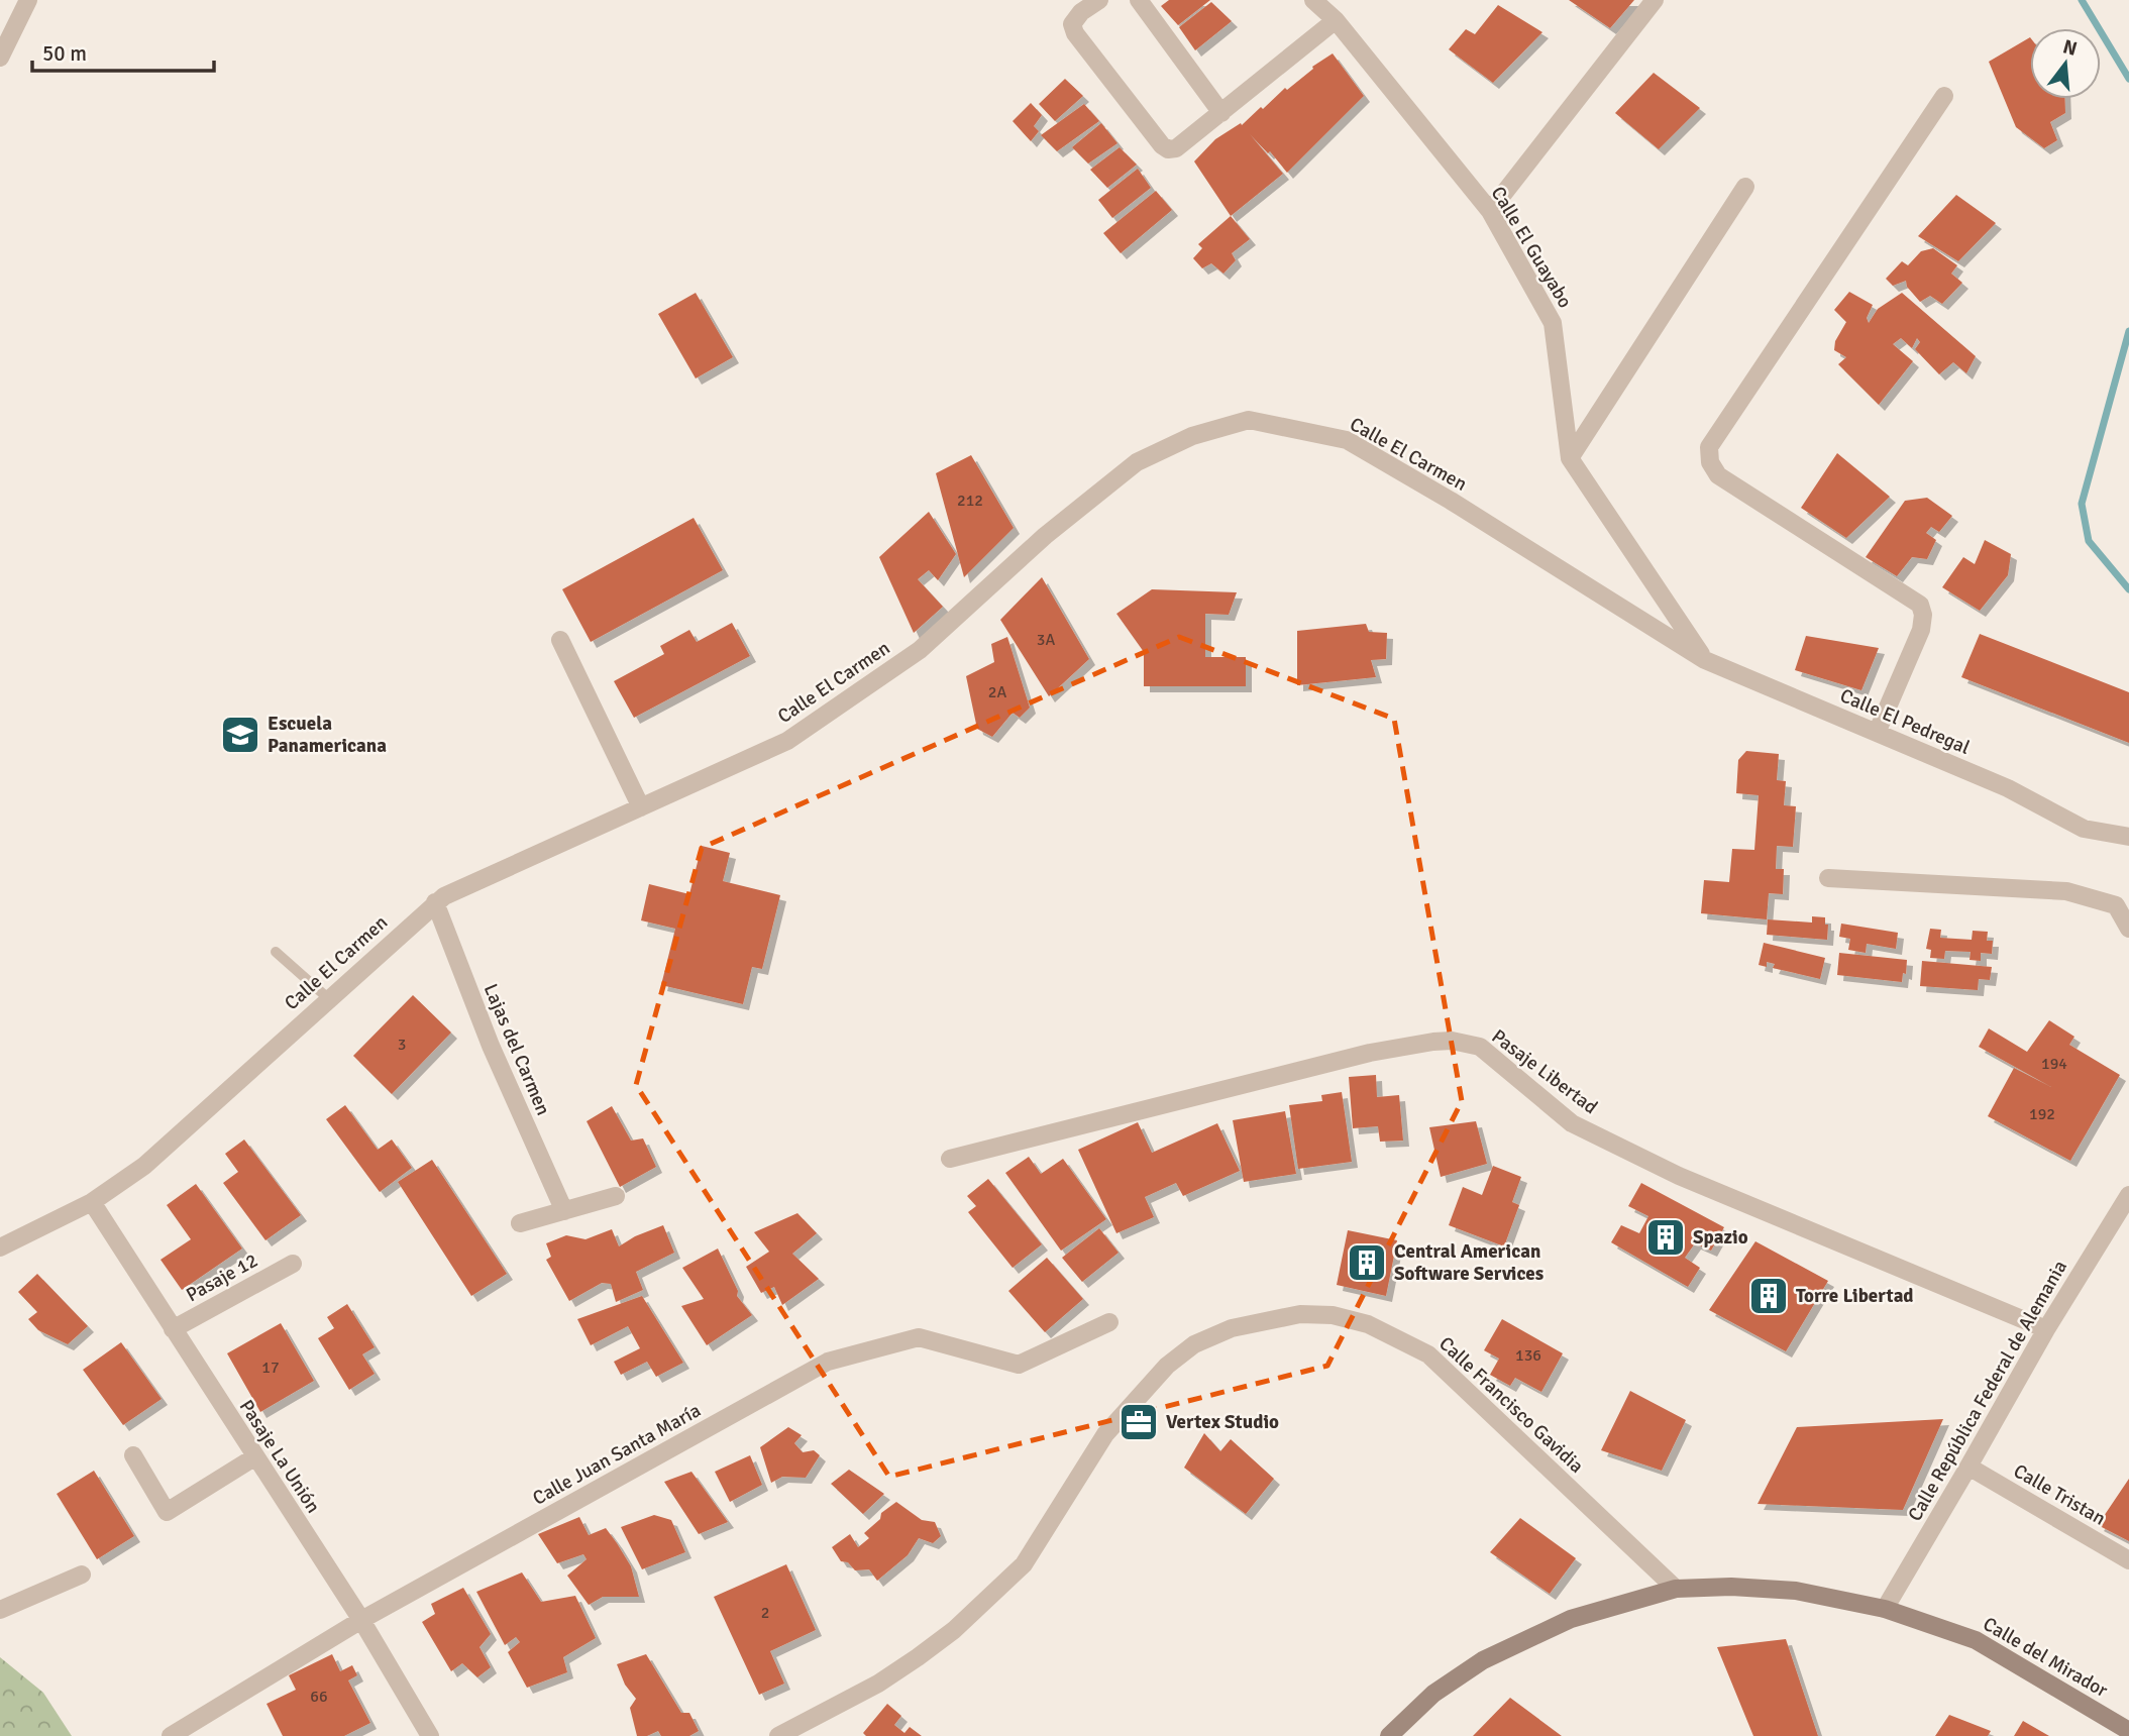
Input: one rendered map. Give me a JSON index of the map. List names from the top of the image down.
{
  "streets": {
    "street": [
      "Calle El Guayabo",
      "Calle El Carmen",
      "Calle El Pedregal",
      "Lajas del Carmen",
      "Pasaje Libertad",
      "Pasaje 12",
      "Calle República Federal de Alemania",
      "Calle Francisco Gavidia",
      "Calle Juan Santa María",
      "Pasaje La Unión",
      "Calle Tristan",
      "Calle del Mirador"
    ]
  },
  "crossings": [
    ["Calle El Guayabo", "Calle El Carmen"],
    ["Calle El Guayabo", "Calle El Pedregal"],
    ["Calle El Carmen", "Calle El Pedregal"],
    ["Calle El Carmen", "Lajas del Carmen"],
    ["Calle El Carmen", "Pasaje La Unión"],
    ["Pasaje Libertad", "Calle República Federal de Alemania"],
    ["Pasaje 12", "Pasaje La Unión"],
    ["Calle República Federal de Alemania", "Calle Tristan"],
    ["Calle República Federal de Alemania", "Calle del Mirador"],
    ["Calle Francisco Gavidia", "Calle del Mirador"],
    ["Calle Juan Santa María", "Pasaje La Unión"]
  ],
  "places": {
    "school or university": ["Escuela Panamericana"],
    "building": ["Spazio", "Central American Software Services", "Torre Libertad"],
    "office": ["Vertex Studio"]
  },
  "house_numbers": [
    "212",
    "3A",
    "2A",
    "3",
    "194",
    "192",
    "136",
    "17",
    "2",
    "66"
  ],
  "scale_bar": "50 m",
  "north": "top"
}
